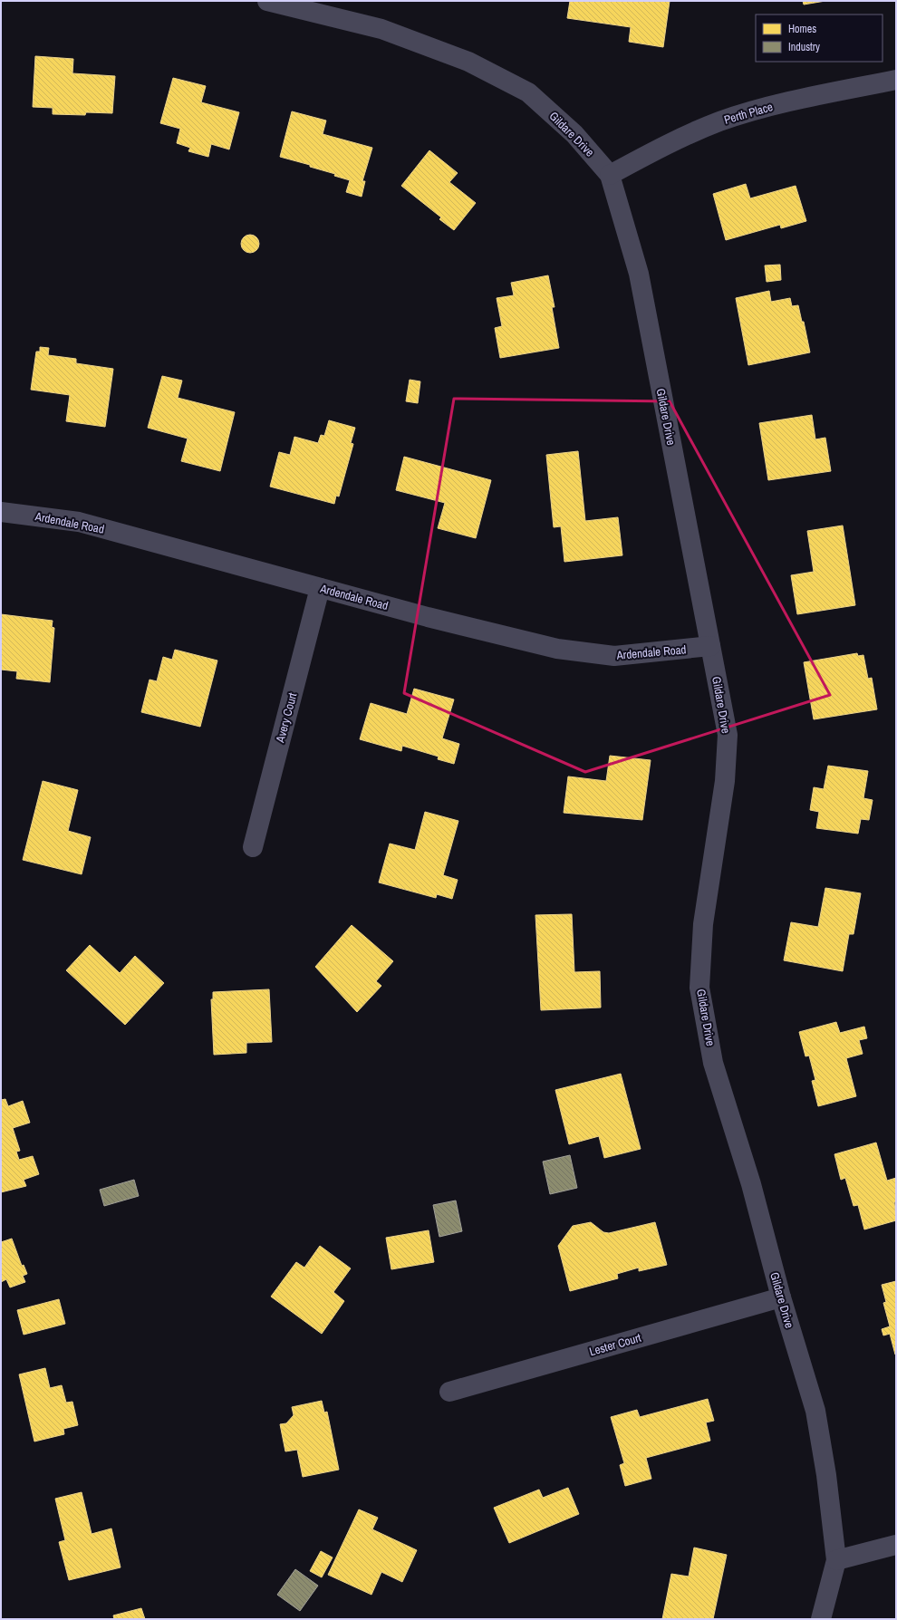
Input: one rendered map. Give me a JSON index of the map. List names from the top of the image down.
{
  "streets": {
    "street": [
      "Perth Place",
      "Gildare Drive",
      "Ardendale Road",
      "Avery Court",
      "Lester Court"
    ]
  },
  "crossings": [
    ["Perth Place", "Gildare Drive"],
    ["Gildare Drive", "Ardendale Road"],
    ["Gildare Drive", "Lester Court"],
    ["Ardendale Road", "Avery Court"]
  ],
  "legend": ["Homes", "Industry"]
}
